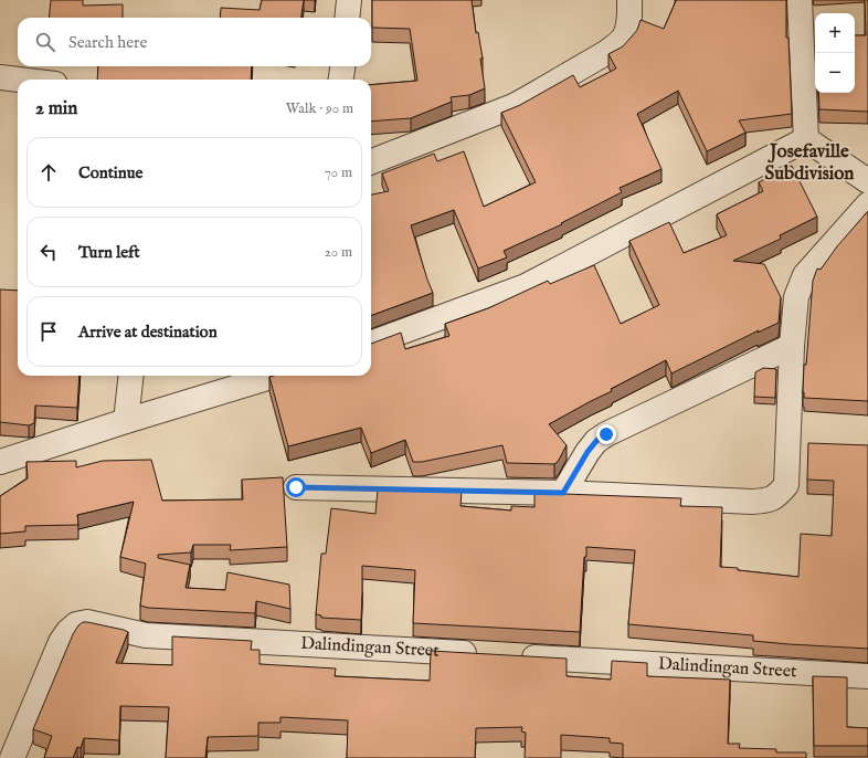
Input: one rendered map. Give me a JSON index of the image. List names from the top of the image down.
{
  "streets": {
    "street": ["Dalindingan Street"]
  },
  "districts": ["Josefaville Subdivision"],
  "page": {
    "map_buttons": ["+", "−"],
    "search": "Search here",
    "heading": ["2 min", "Walk · 90 m"],
    "list": [
      ["Continue", "70 m"],
      ["Turn left", "20 m"],
      "Arrive at destination"
    ]
  }
}
